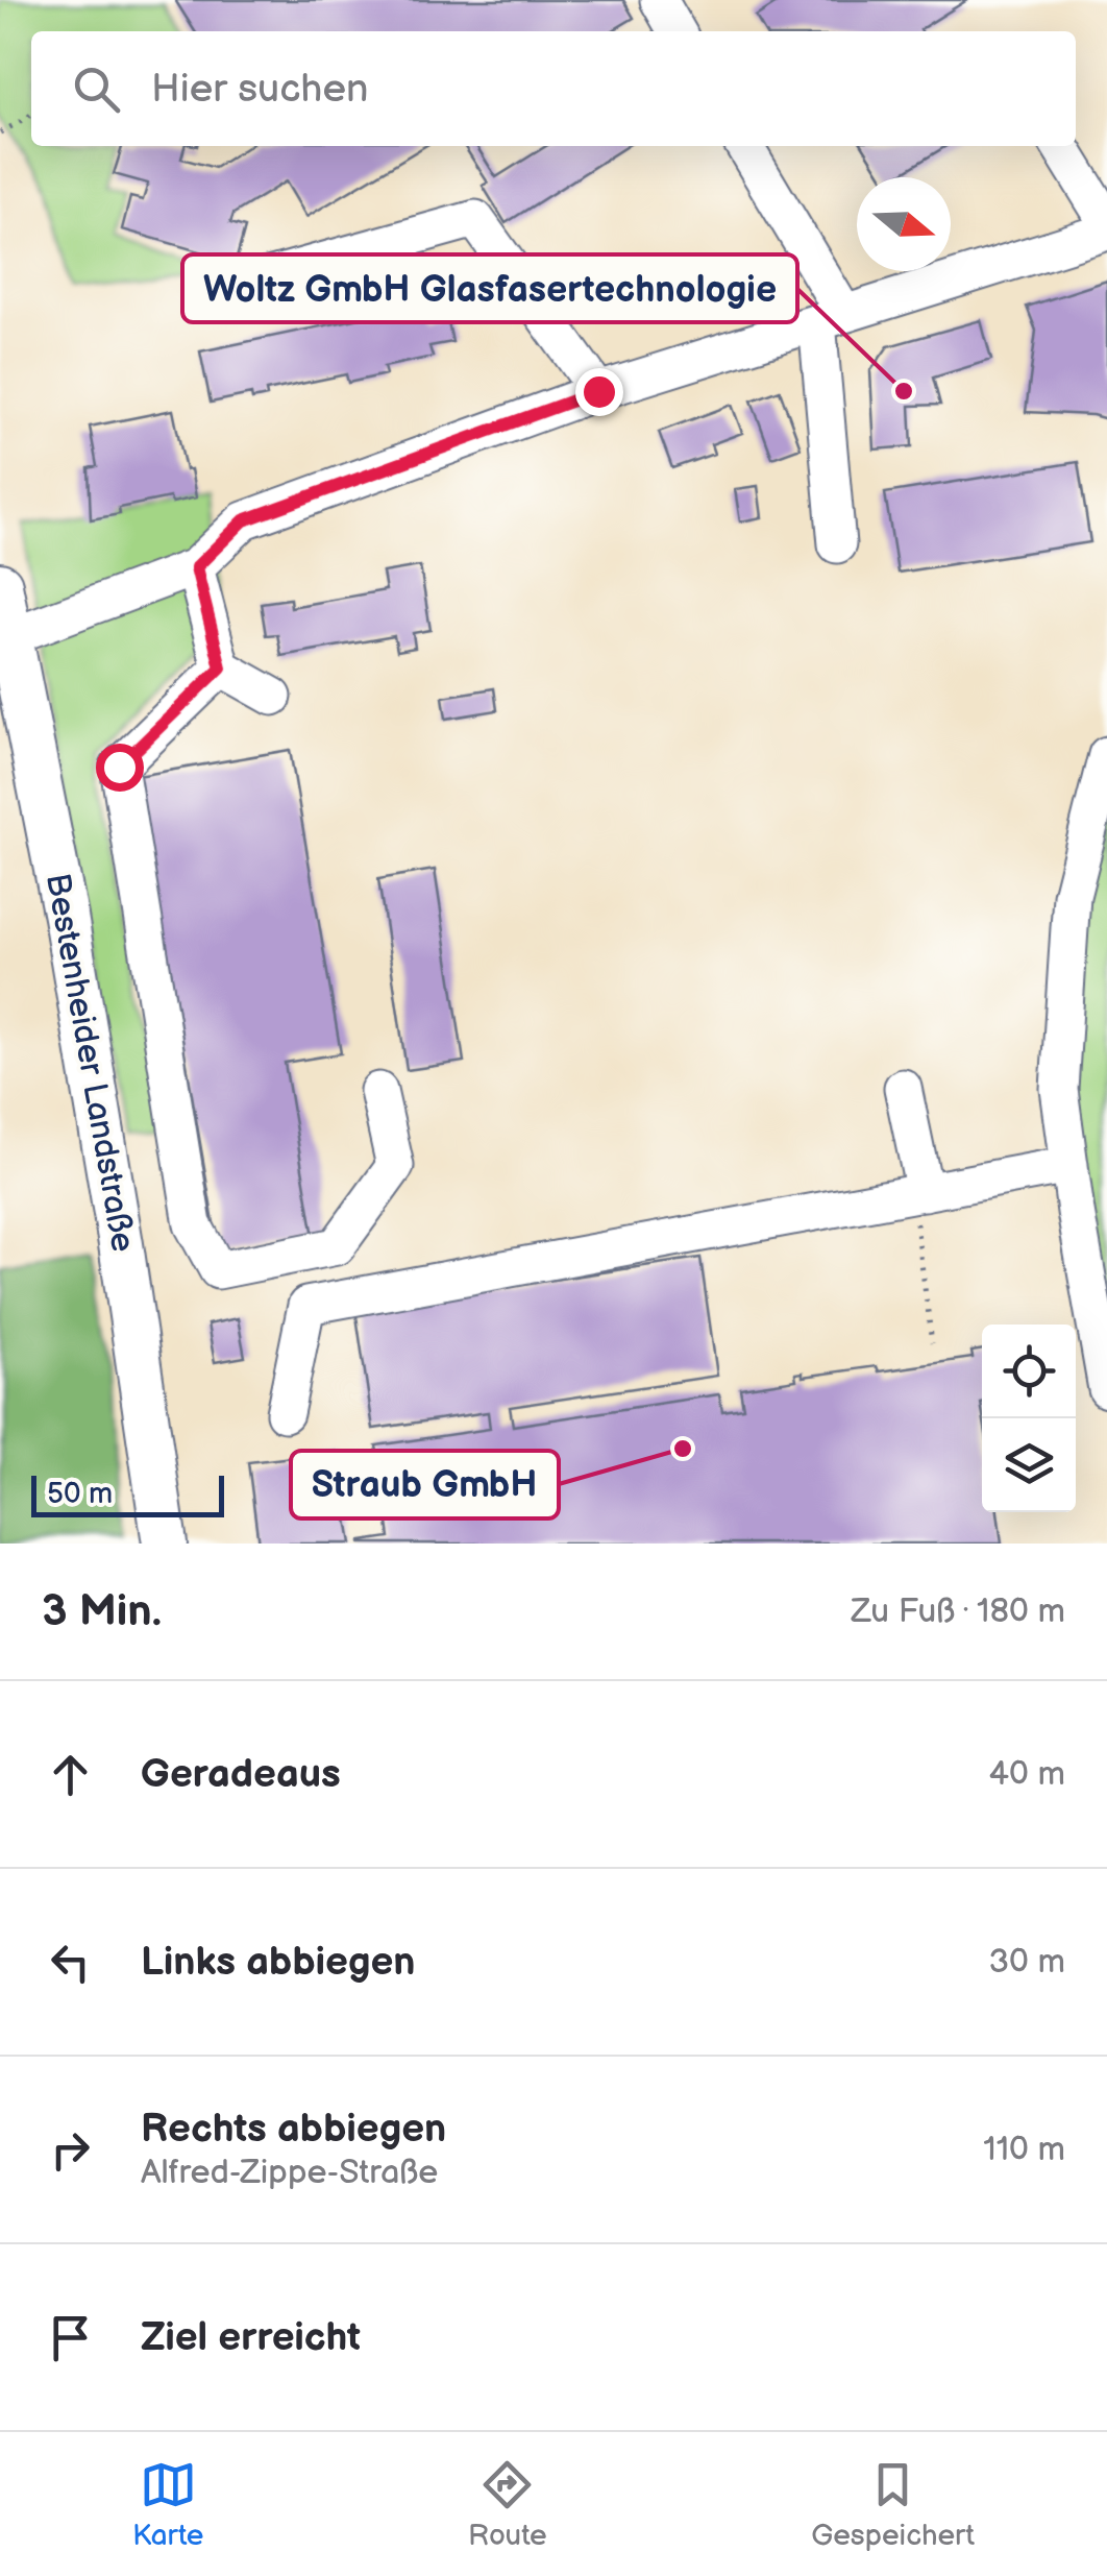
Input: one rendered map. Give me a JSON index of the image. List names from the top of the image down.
{
  "streets": {
    "main road": ["Bestenheider Landstraße"]
  },
  "places": ["Woltz GmbH Glasfasertechnologie", "Straub GmbH"],
  "scale_bar": "50 m",
  "north": "right",
  "page": {
    "search": "Hier suchen",
    "scale": "50 m",
    "heading": ["3 Min.", "Zu Fuß · 180 m"],
    "list": [
      ["Geradeaus", "40 m"],
      ["Links abbiegen", "30 m"],
      ["Rechts abbiegen", "Alfred-Zippe-Straße", "110 m"],
      "Ziel erreicht"
    ],
    "nav": ["Karte", "Route", "Gespeichert"]
  }
}
